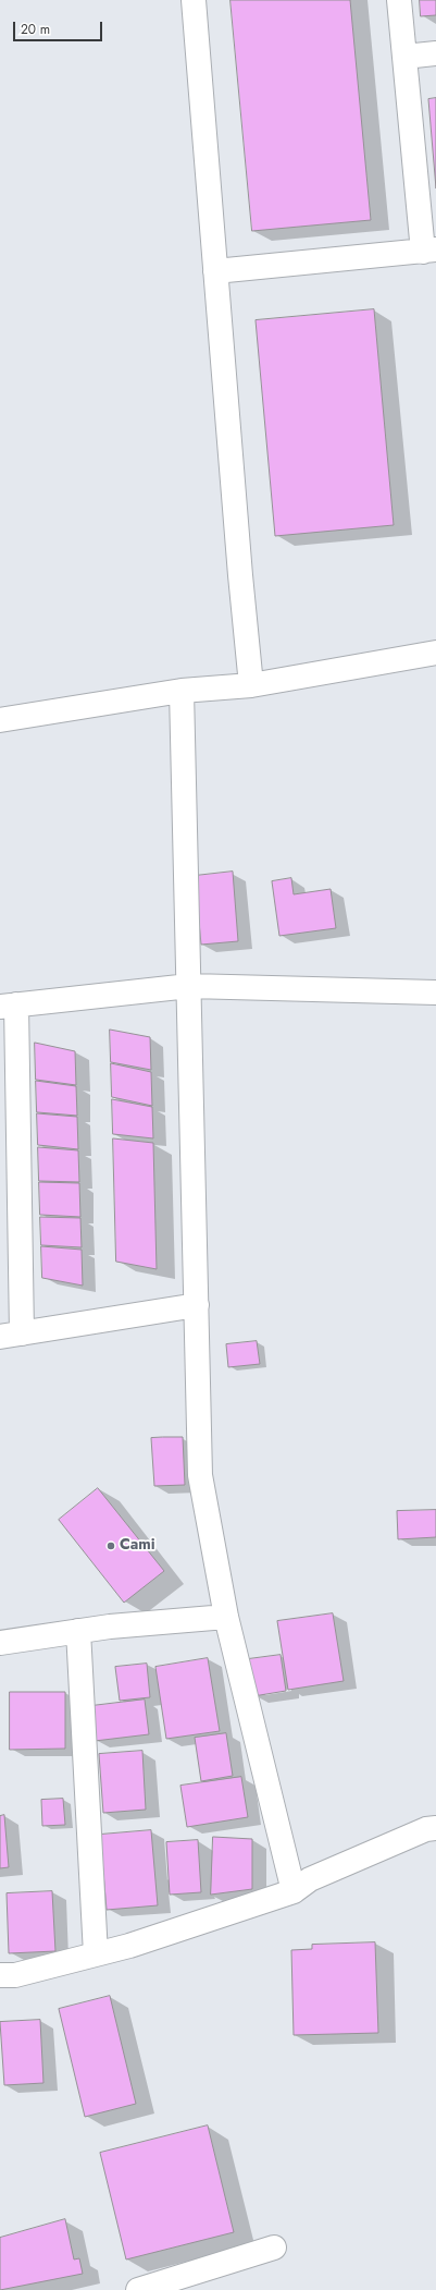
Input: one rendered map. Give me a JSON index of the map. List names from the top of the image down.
{
  "places": ["Cami"],
  "scale_bar": "20 m"
}
